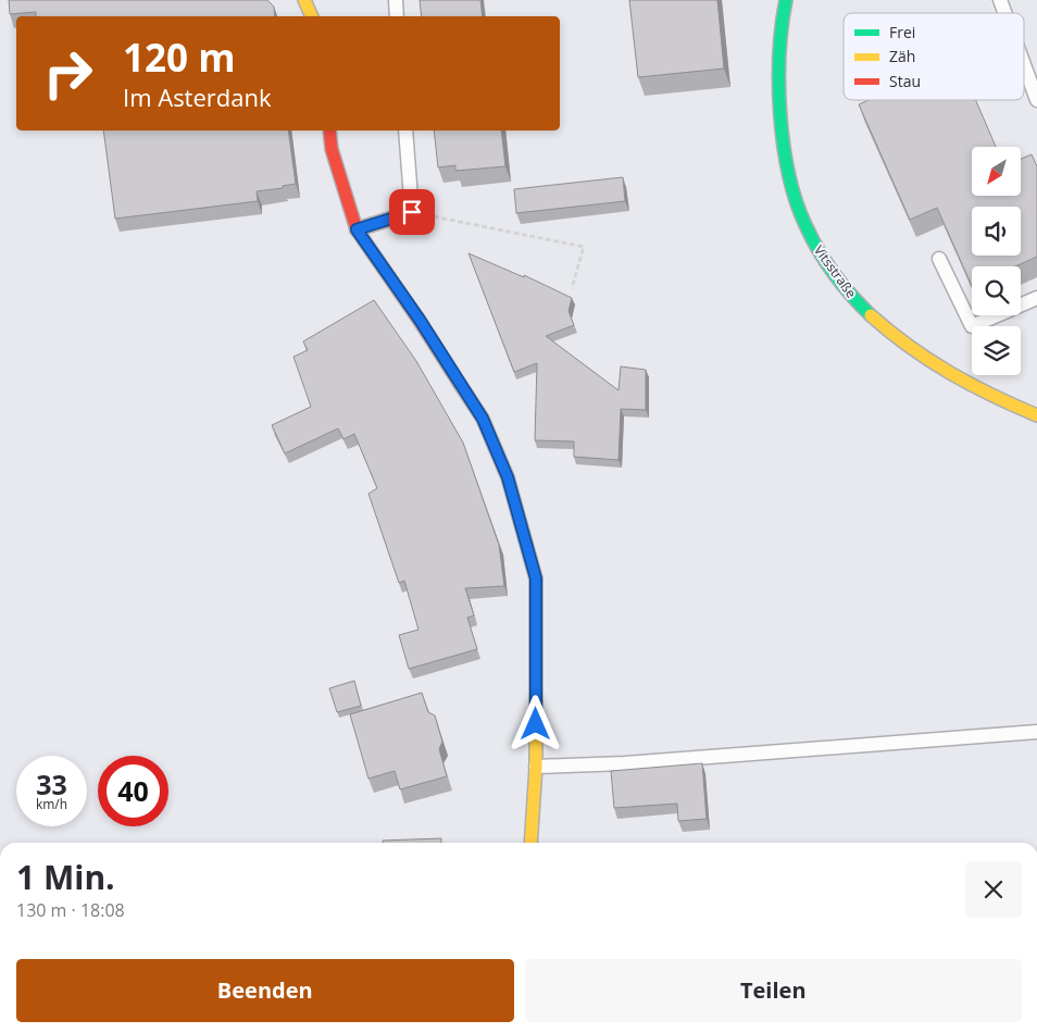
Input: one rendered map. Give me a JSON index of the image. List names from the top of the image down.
{
  "streets": {
    "street": ["Vitsstraße"]
  },
  "legend": ["Frei", "Zäh", "Stau"],
  "north": "bottom left",
  "page": {
    "turn": ["120 m", "Im Asterdank"],
    "speed": "33 km/h",
    "limit": "40",
    "heading": ["1 Min.", "130 m · 18:08"],
    "buttons": ["Beenden", "Teilen"]
  }
}
